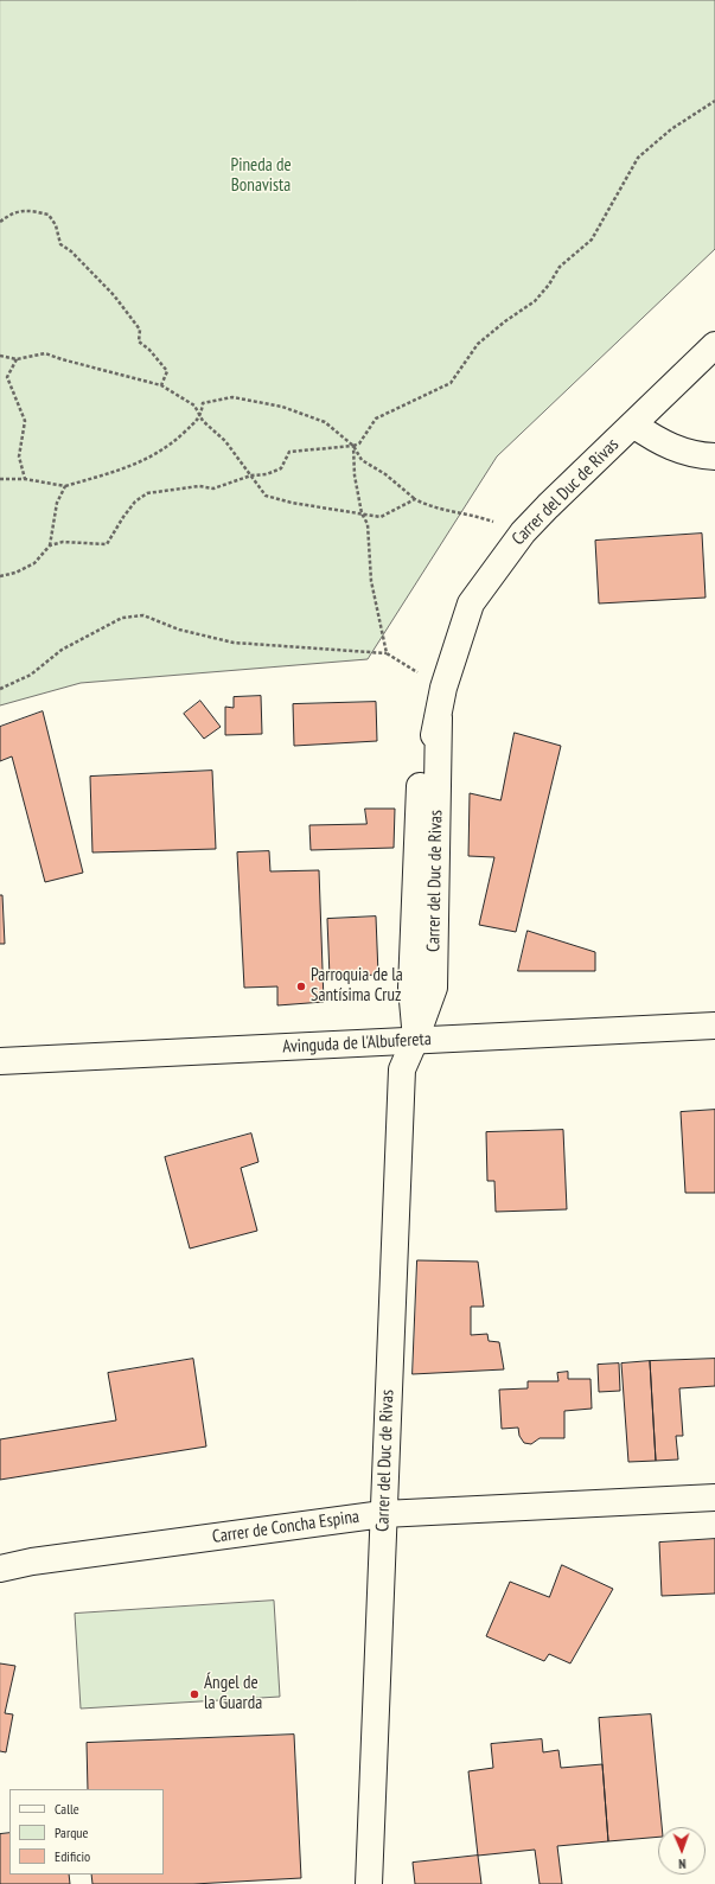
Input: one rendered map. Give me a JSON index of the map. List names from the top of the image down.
{
  "streets": {
    "street": ["Carrer del Duc de Rivas", "Avinguda de l'Albufereta", "Carrer de Concha Espina"]
  },
  "crossings": [
    ["Carrer del Duc de Rivas", "Avinguda de l'Albufereta"],
    ["Carrer del Duc de Rivas", "Carrer de Concha Espina"]
  ],
  "parks": ["Pineda de Bonavista"],
  "places": ["Parroquia de la Santísima Cruz", "Ángel de la Guarda"],
  "legend": ["Calle", "Parque", "Edificio"],
  "north": "bottom"
}
